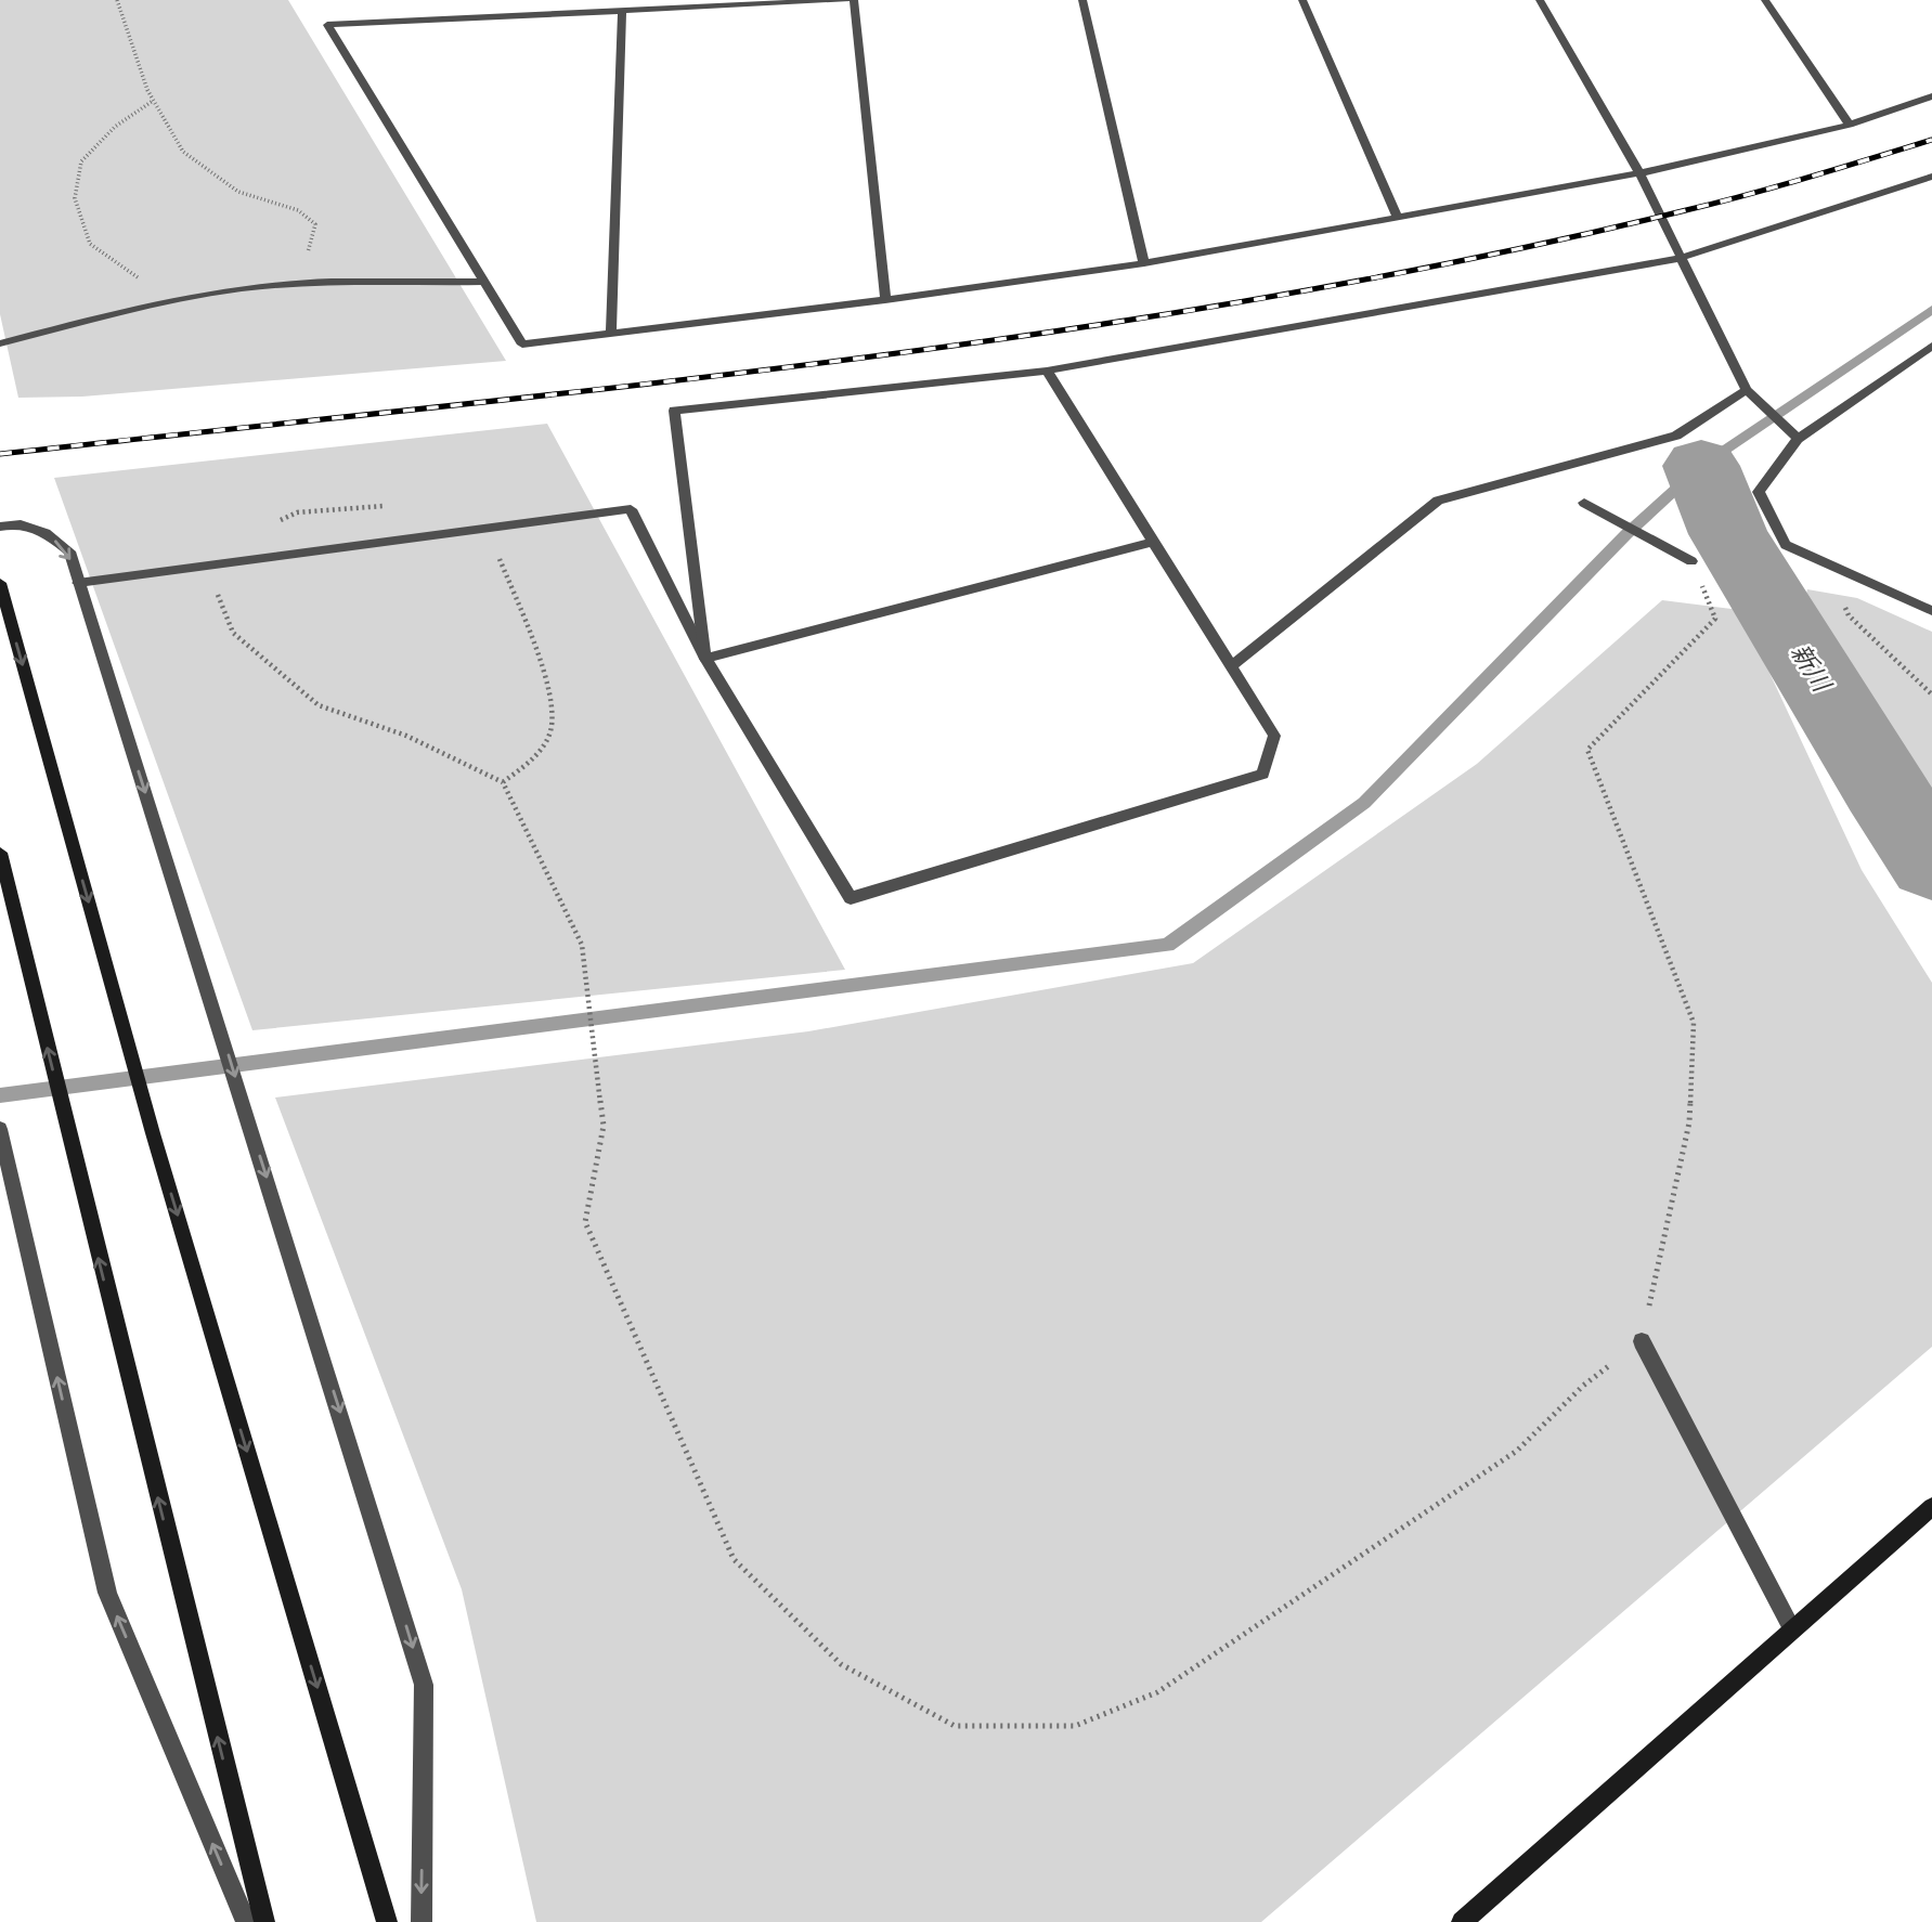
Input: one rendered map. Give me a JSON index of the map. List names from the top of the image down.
{
  "water": ["新川"]
}
